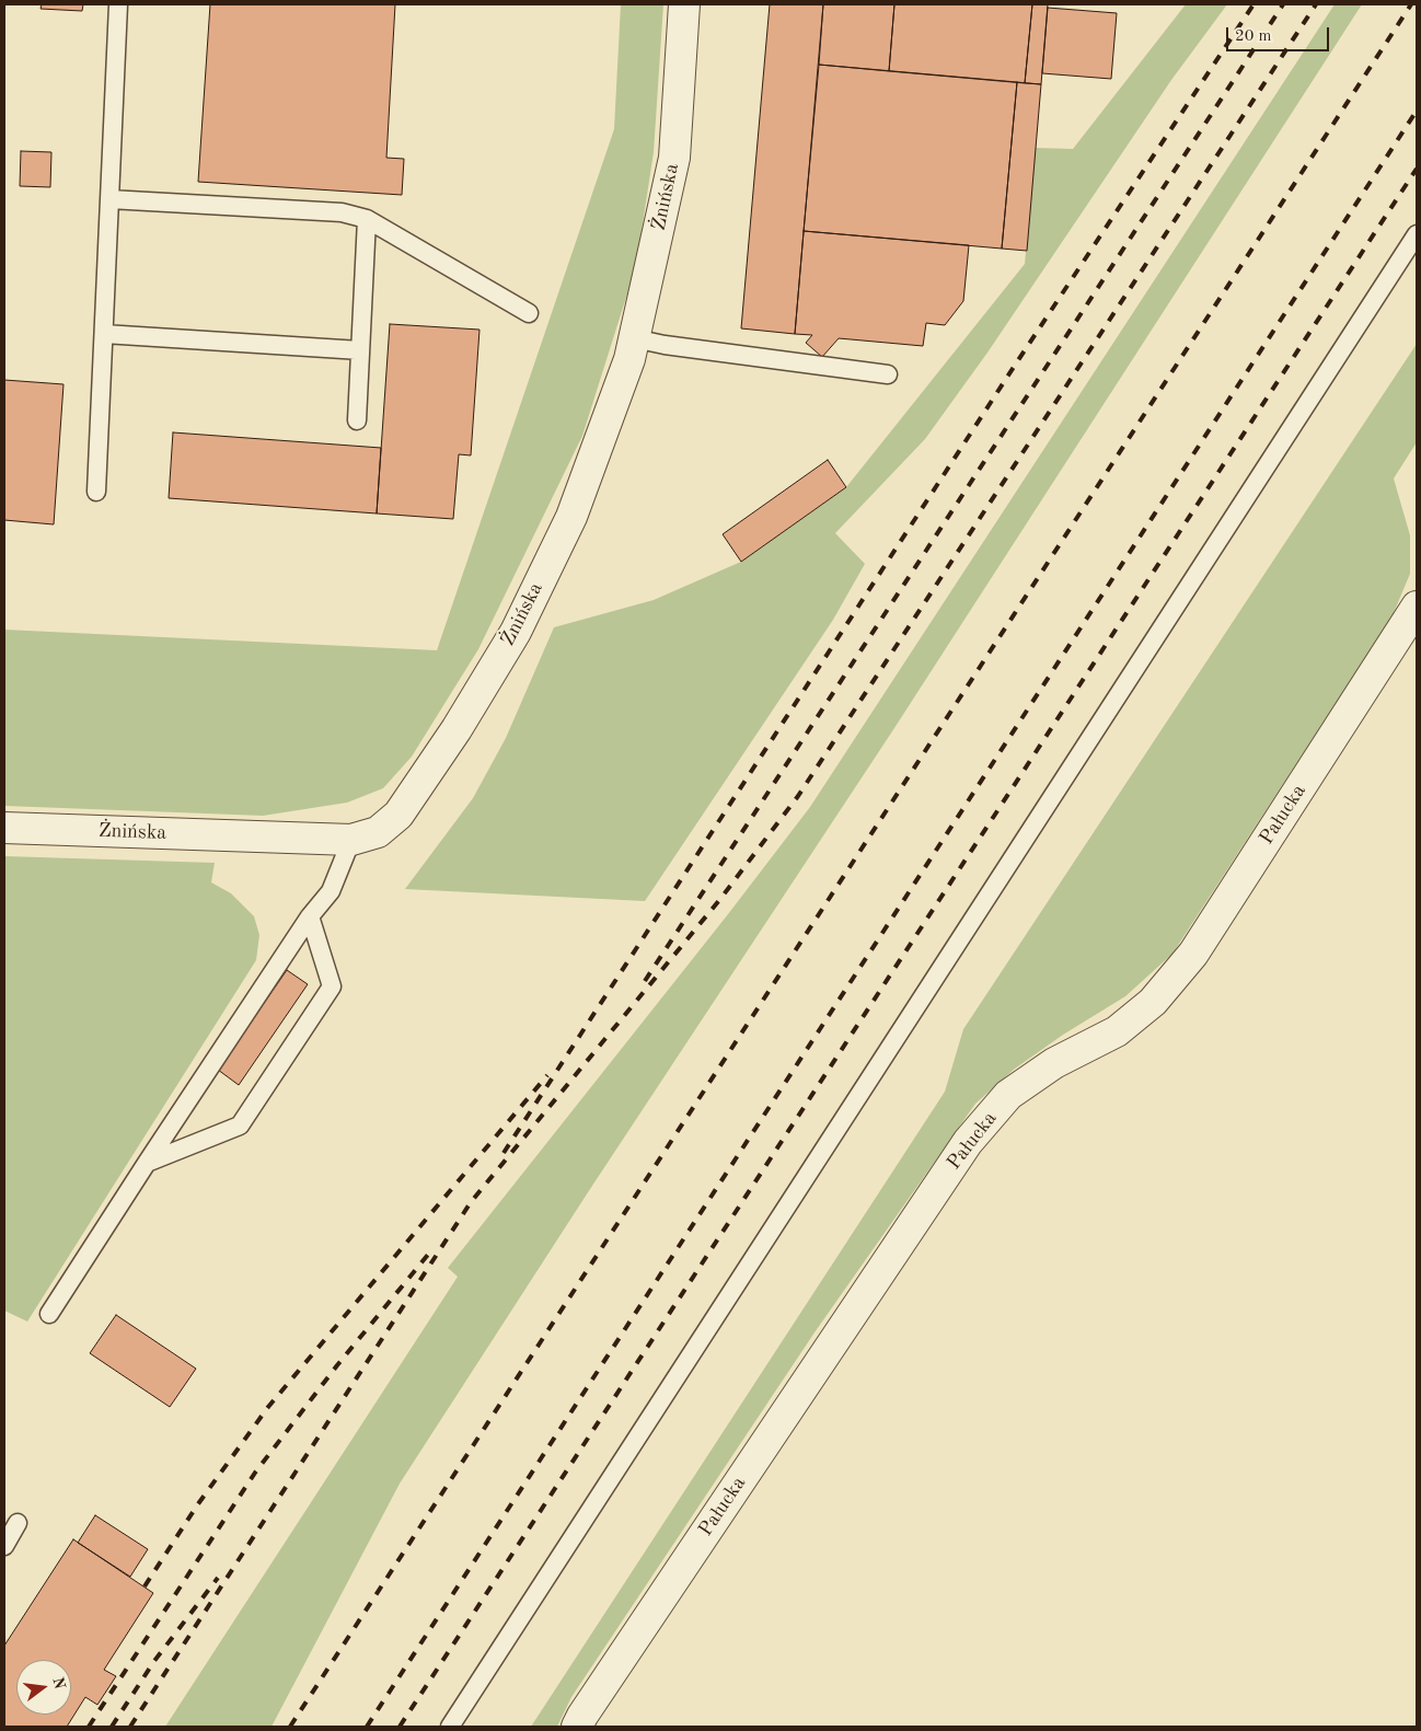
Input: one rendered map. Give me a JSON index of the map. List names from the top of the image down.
{
  "streets": {
    "street": ["Żnińska", "Pałucka"]
  },
  "scale_bar": "20 m",
  "north": "right"
}
